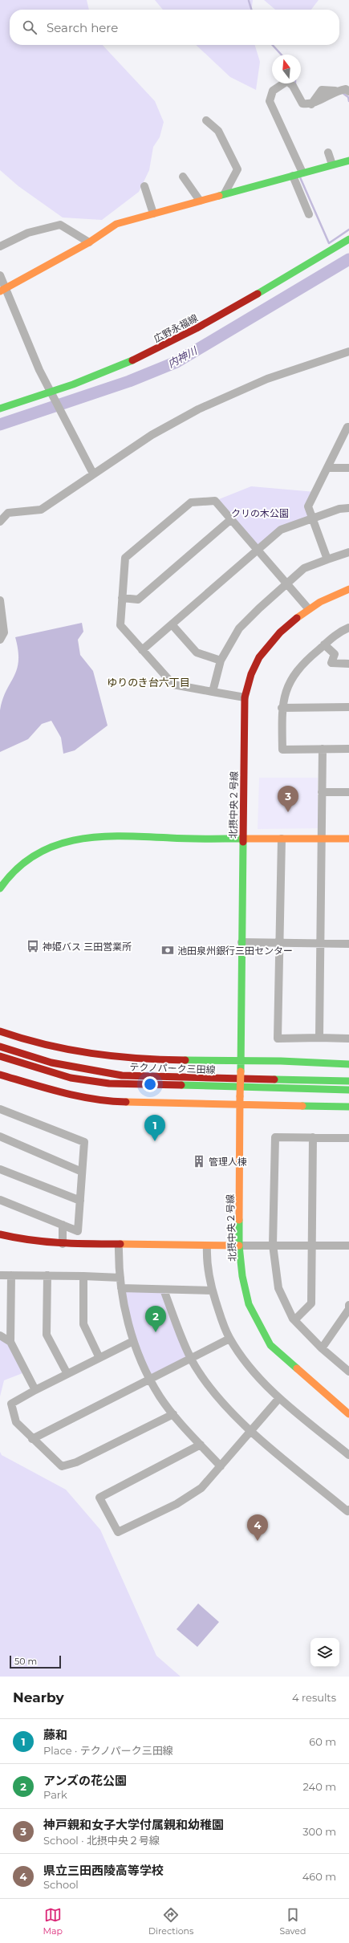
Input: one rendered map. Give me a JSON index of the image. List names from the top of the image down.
{
  "streets": {
    "street": ["広野永福線", "北摂中央２号線", "テクノパーク三田線"]
  },
  "districts": ["ゆりのき台六丁目"],
  "water": ["内神川"],
  "parks": ["クリの木公園"],
  "places": {
    "bus stop": ["神姫バス 三田営業所"],
    "bank": ["池田泉州銀行三田センター"],
    "building": ["管理人棟"]
  },
  "scale_bar": "50 m",
  "north": "top",
  "page": {
    "search": "Search here",
    "pins": [
      "3",
      "1",
      "2",
      "4"
    ],
    "scale": "50 m",
    "heading": ["Nearby", "4 results"],
    "list": [
      {
        "mark": "1",
        "name": "藤和",
        "note": "Place · テクノパーク三田線",
        "value": "60 m"
      },
      {
        "mark": "2",
        "name": "アンズの花公園",
        "note": "Park",
        "value": "240 m"
      },
      {
        "mark": "3",
        "name": "神戸親和女子大学付属親和幼稚園",
        "note": "School · 北摂中央２号線",
        "value": "300 m"
      },
      {
        "mark": "4",
        "name": "県立三田西陵高等学校",
        "note": "School",
        "value": "460 m"
      }
    ],
    "nav": ["Map", "Directions", "Saved"]
  }
}
